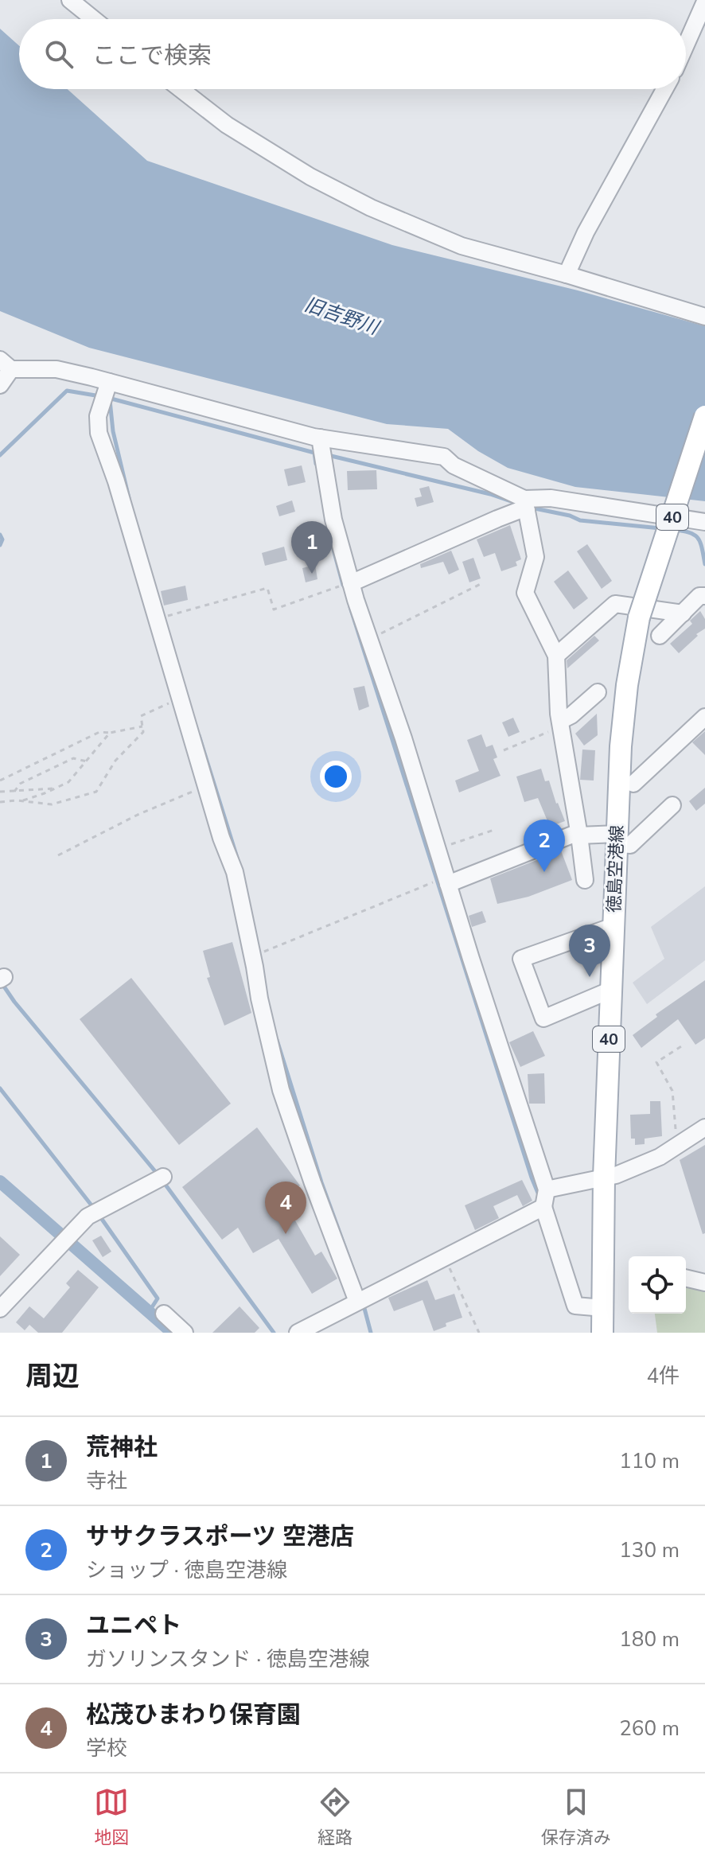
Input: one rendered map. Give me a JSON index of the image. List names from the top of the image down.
{
  "streets": {
    "main road": ["40", "徳島空港線"]
  },
  "water": ["旧吉野川"],
  "page": {
    "search": "ここで検索",
    "pins": [
      "1",
      "2",
      "3",
      "4"
    ],
    "heading": ["周辺", "4件"],
    "list": [
      {
        "mark": "1",
        "name": "荒神社",
        "note": "寺社",
        "value": "110 m"
      },
      {
        "mark": "2",
        "name": "ササクラスポーツ 空港店",
        "note": "ショップ · 徳島空港線",
        "value": "130 m"
      },
      {
        "mark": "3",
        "name": "ユニペト",
        "note": "ガソリンスタンド · 徳島空港線",
        "value": "180 m"
      },
      {
        "mark": "4",
        "name": "松茂ひまわり保育園",
        "note": "学校",
        "value": "260 m"
      }
    ],
    "nav": ["地図", "経路", "保存済み"]
  }
}
